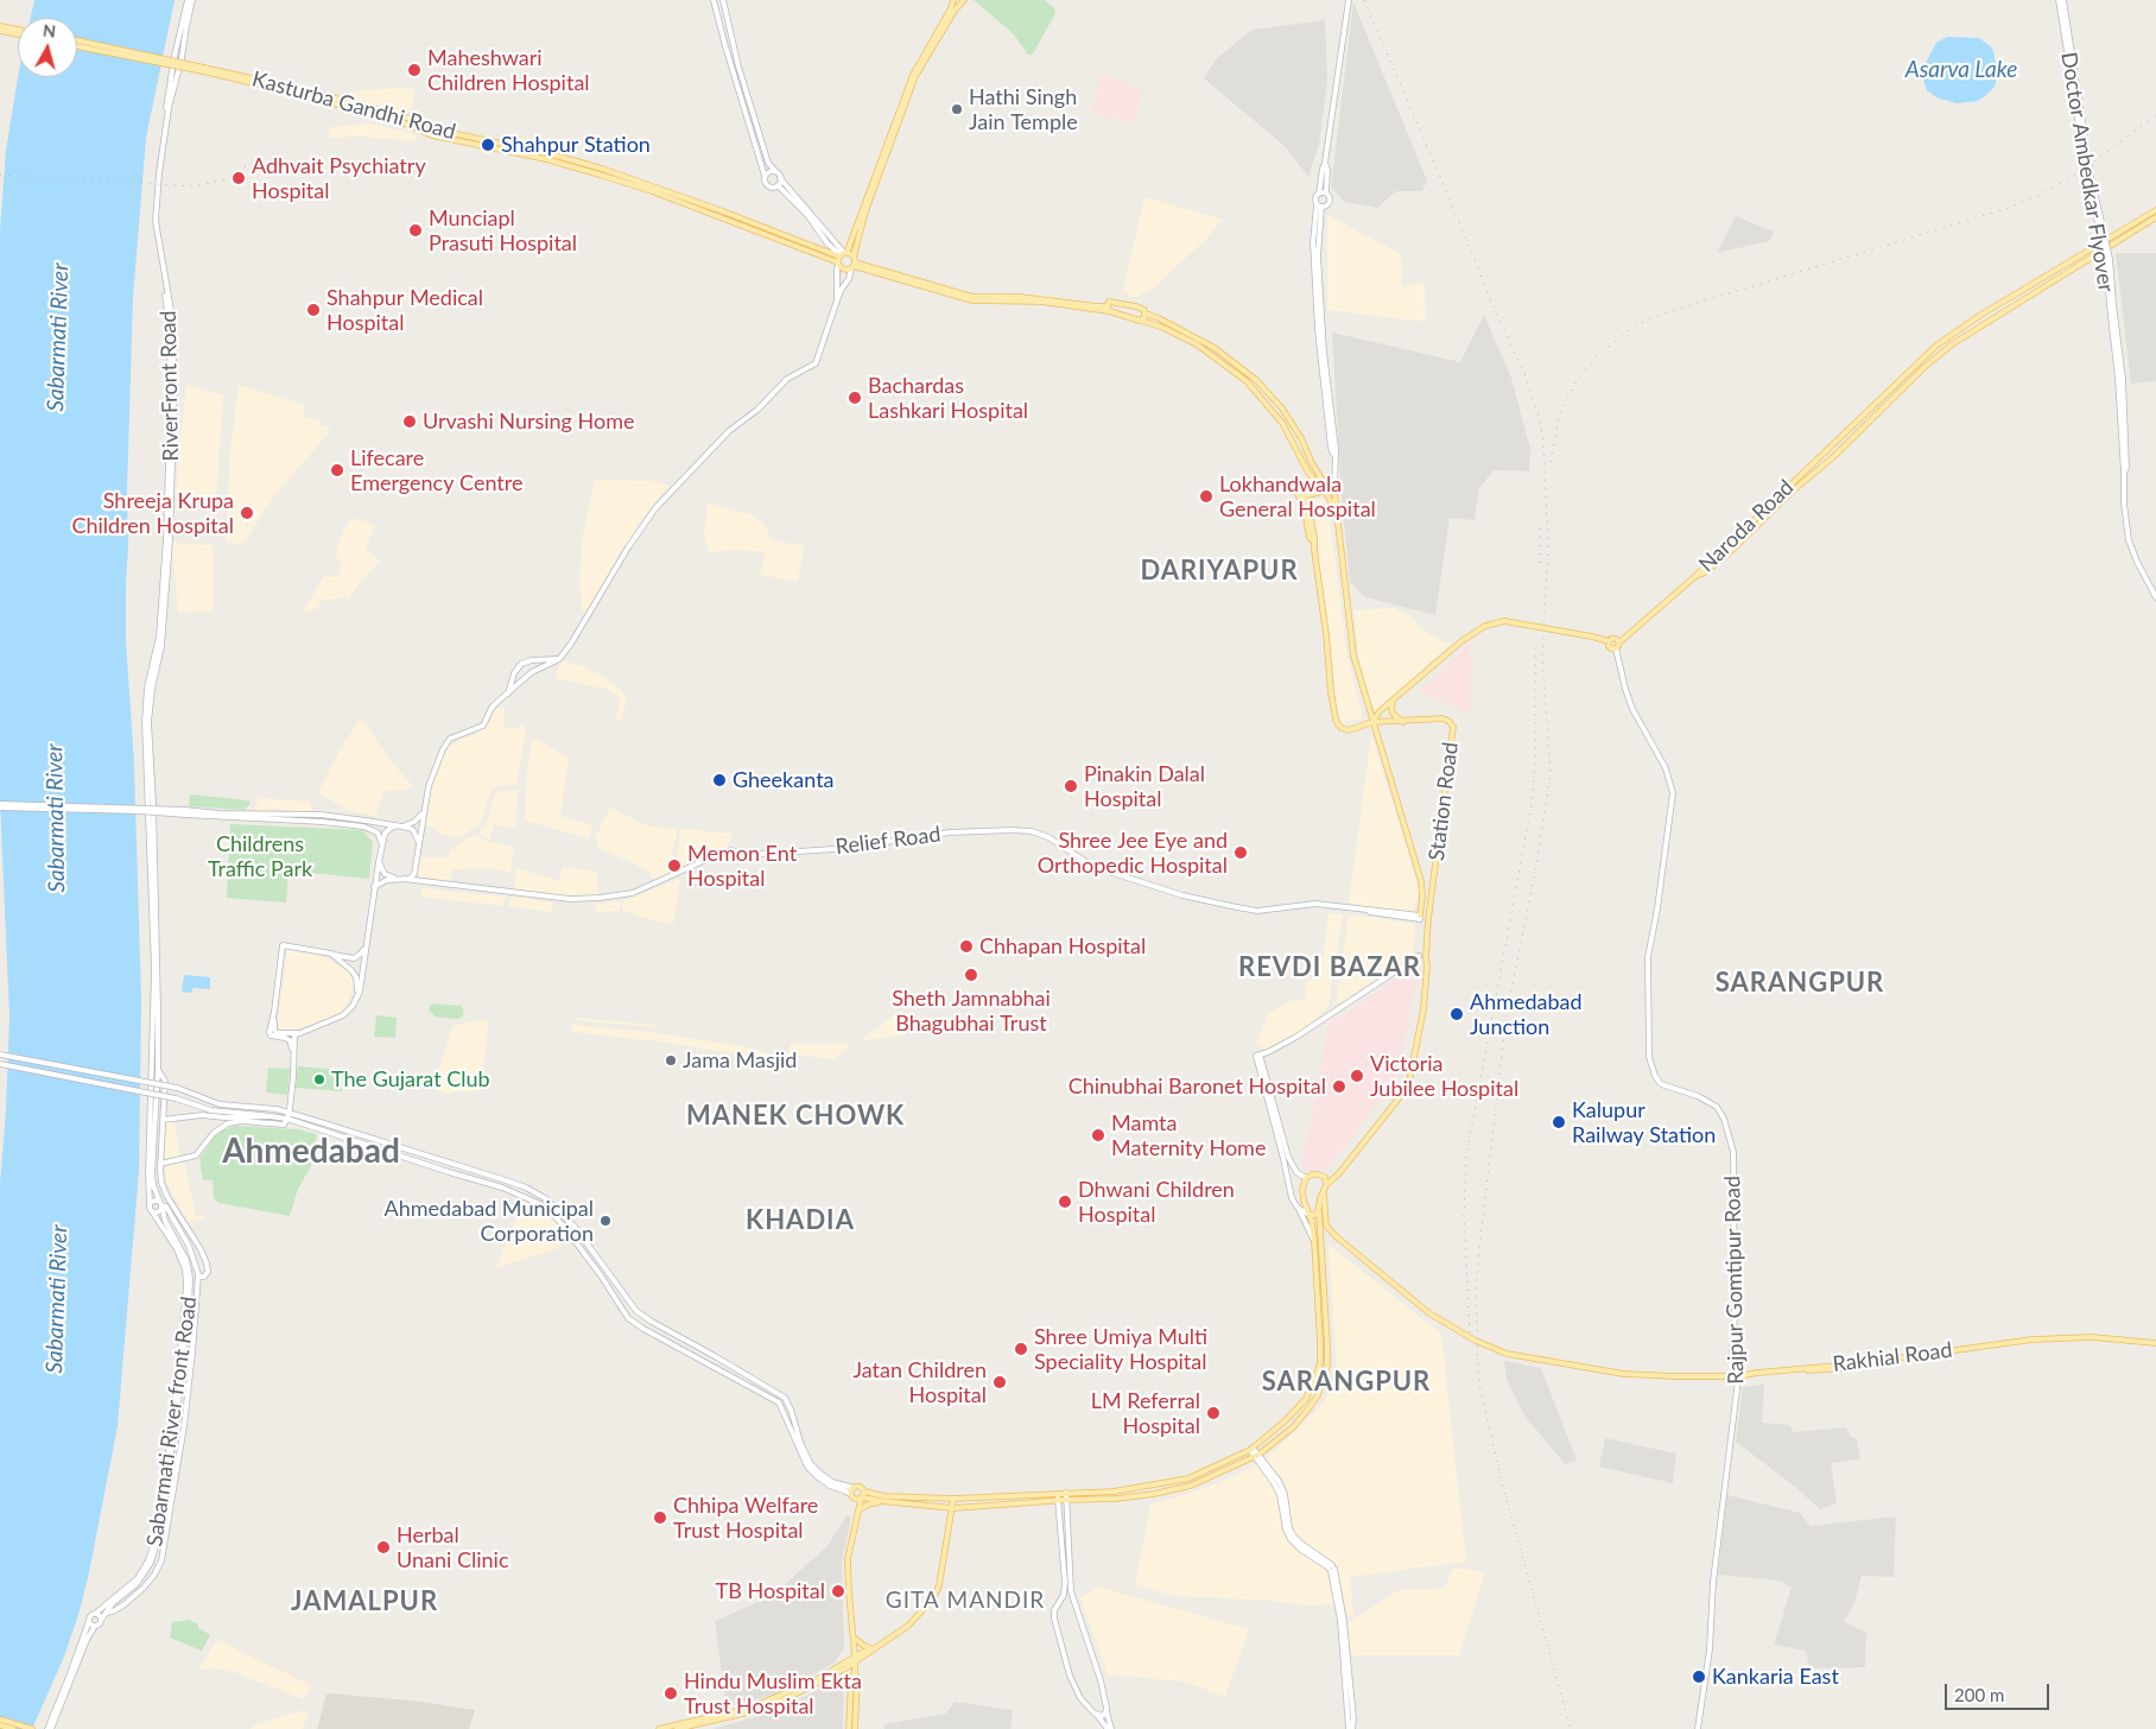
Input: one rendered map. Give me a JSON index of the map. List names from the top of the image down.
{
  "streets": {
    "main road": [
      "Kasturba Gandhi Road",
      "Doctor Ambedkar Flyover",
      "RiverFront Road",
      "Naroda Road",
      "Station Road",
      "Relief Road",
      "Rajpur Gomtipur Road",
      "Rakhial Road",
      "Sabarmati River front Road"
    ]
  },
  "crossings": [
    ["RiverFront Road", "Sabarmati River front Road"],
    ["Station Road", "Relief Road"],
    ["Rajpur Gomtipur Road", "Rakhial Road"]
  ],
  "districts": [
    "DARIYAPUR",
    "REVDI BAZAR",
    "SARANGPUR",
    "MANEK CHOWK",
    "Ahmedabad",
    "KHADIA",
    "SARANGPUR",
    "GITA MANDIR",
    "JAMALPUR"
  ],
  "water": ["Asarva Lake", "Sabarmati River"],
  "parks": ["Childrens Traffic Park"],
  "places": [
    "Maheshwari Children Hospital",
    "Hathi Singh Jain Temple",
    "Shahpur Station",
    "Adhvait Psychiatry Hospital",
    "Munciapl Prasuti Hospital",
    "Shahpur Medical Hospital",
    "Bachardas Lashkari Hospital",
    "Urvashi Nursing Home",
    "Lifecare Emergency Centre",
    "Lokhandwala General Hospital",
    "Shreeja Krupa Children Hospital",
    "Gheekanta",
    "Pinakin Dalal Hospital",
    "Shree Jee Eye and Orthopedic Hospital",
    "Memon Ent Hospital",
    "Chhapan Hospital",
    "Sheth Jamnabhai Bhagubhai Trust",
    "Ahmedabad Junction",
    "Jama Masjid",
    "Victoria Jubilee Hospital",
    "The Gujarat Club",
    "Chinubhai Baronet Hospital",
    "Kalupur Railway Station",
    "Mamta Maternity Home",
    "Dhwani Children Hospital",
    "Ahmedabad Municipal Corporation",
    "Shree Umiya Multi Speciality Hospital",
    "Jatan Children Hospital",
    "LM Referral Hospital",
    "Chhipa Welfare Trust Hospital",
    "Herbal Unani Clinic",
    "TB Hospital",
    "Kankaria East",
    "Hindu Muslim Ekta Trust Hospital"
  ],
  "scale_bar": "200 m",
  "north": "top"
}
